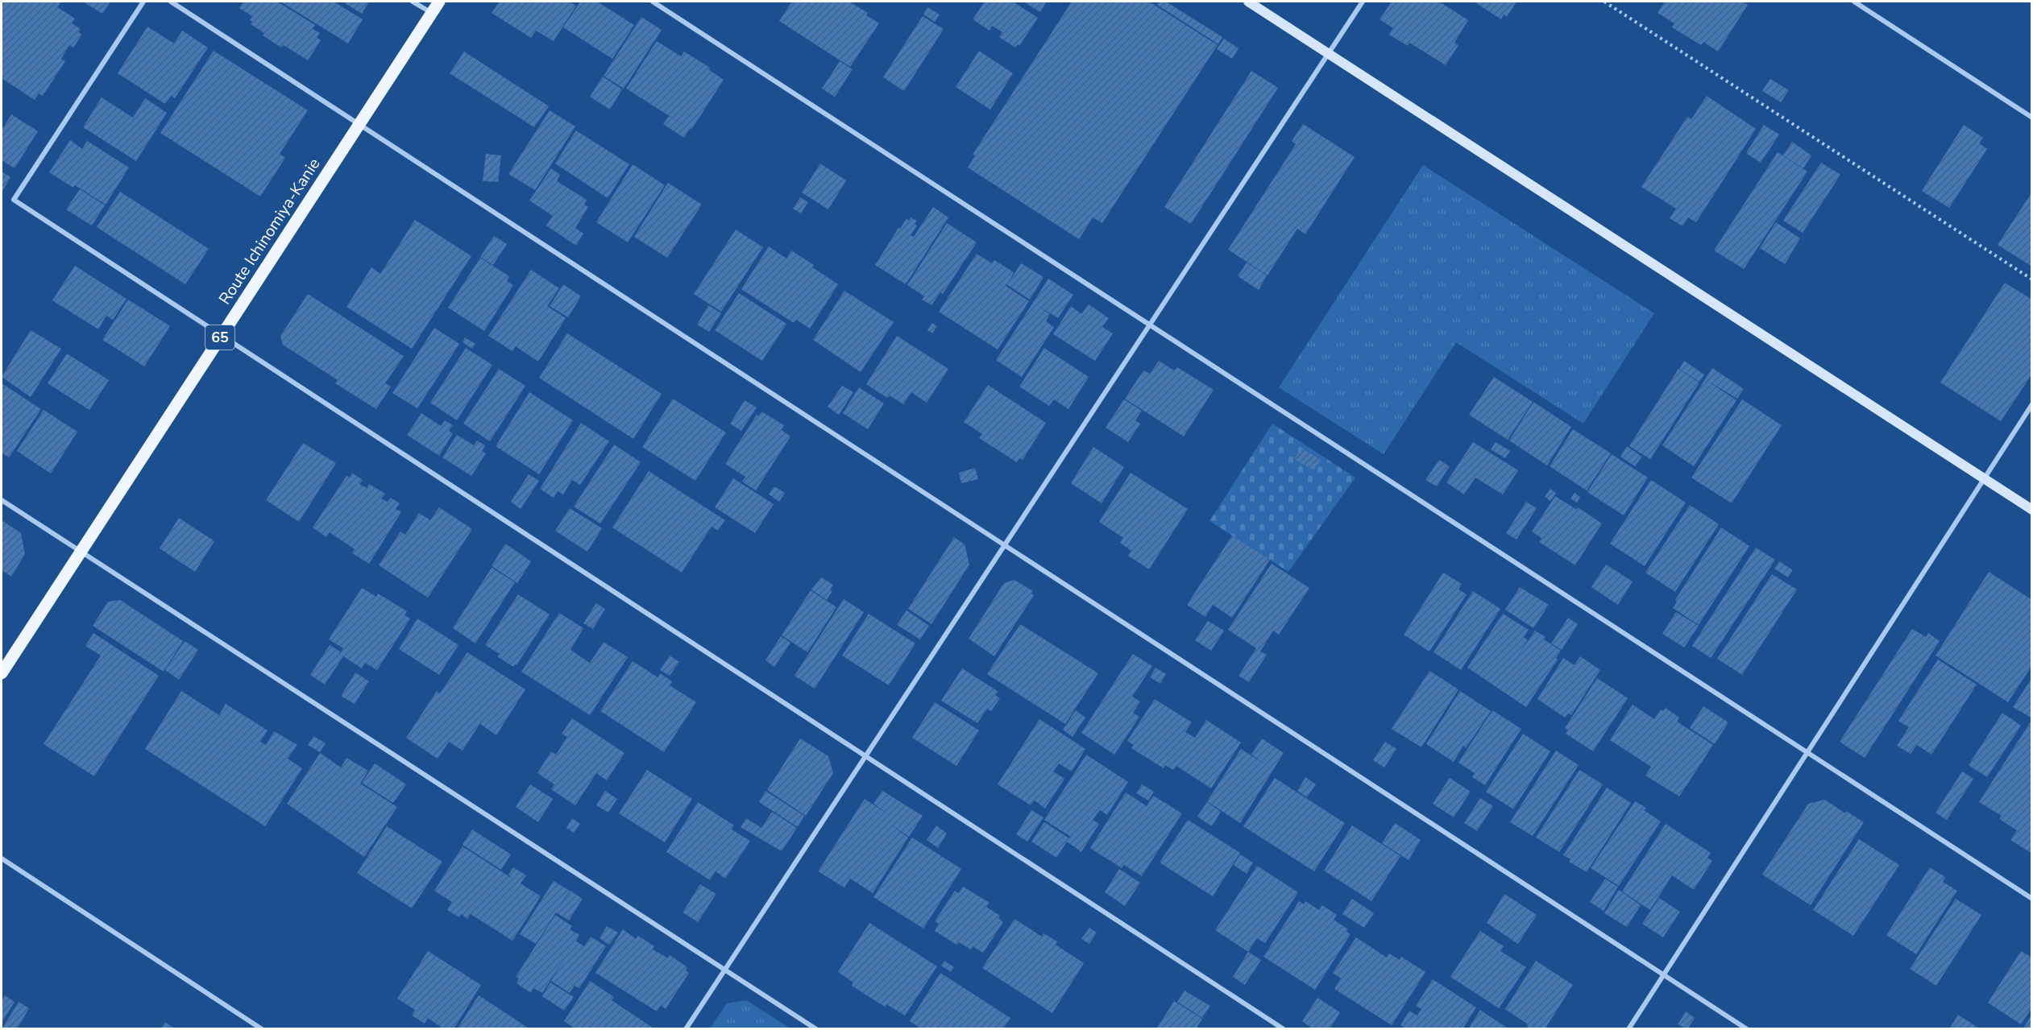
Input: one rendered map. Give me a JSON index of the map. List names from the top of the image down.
{
  "streets": {
    "main road": ["Route Ichinomiya-Kanie", "65"]
  }
}
